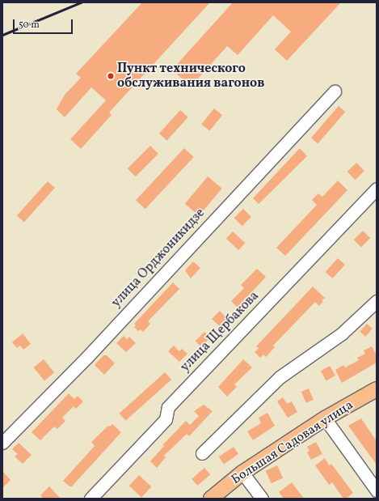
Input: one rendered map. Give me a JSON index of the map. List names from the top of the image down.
{
  "streets": {
    "main road": ["Большая Садовая улица"],
    "street": ["улица Орджоникидзе", "улица Щербакова"]
  },
  "places": ["Пункт технического обслуживания вагонов"],
  "scale_bar": "50 m"
}
